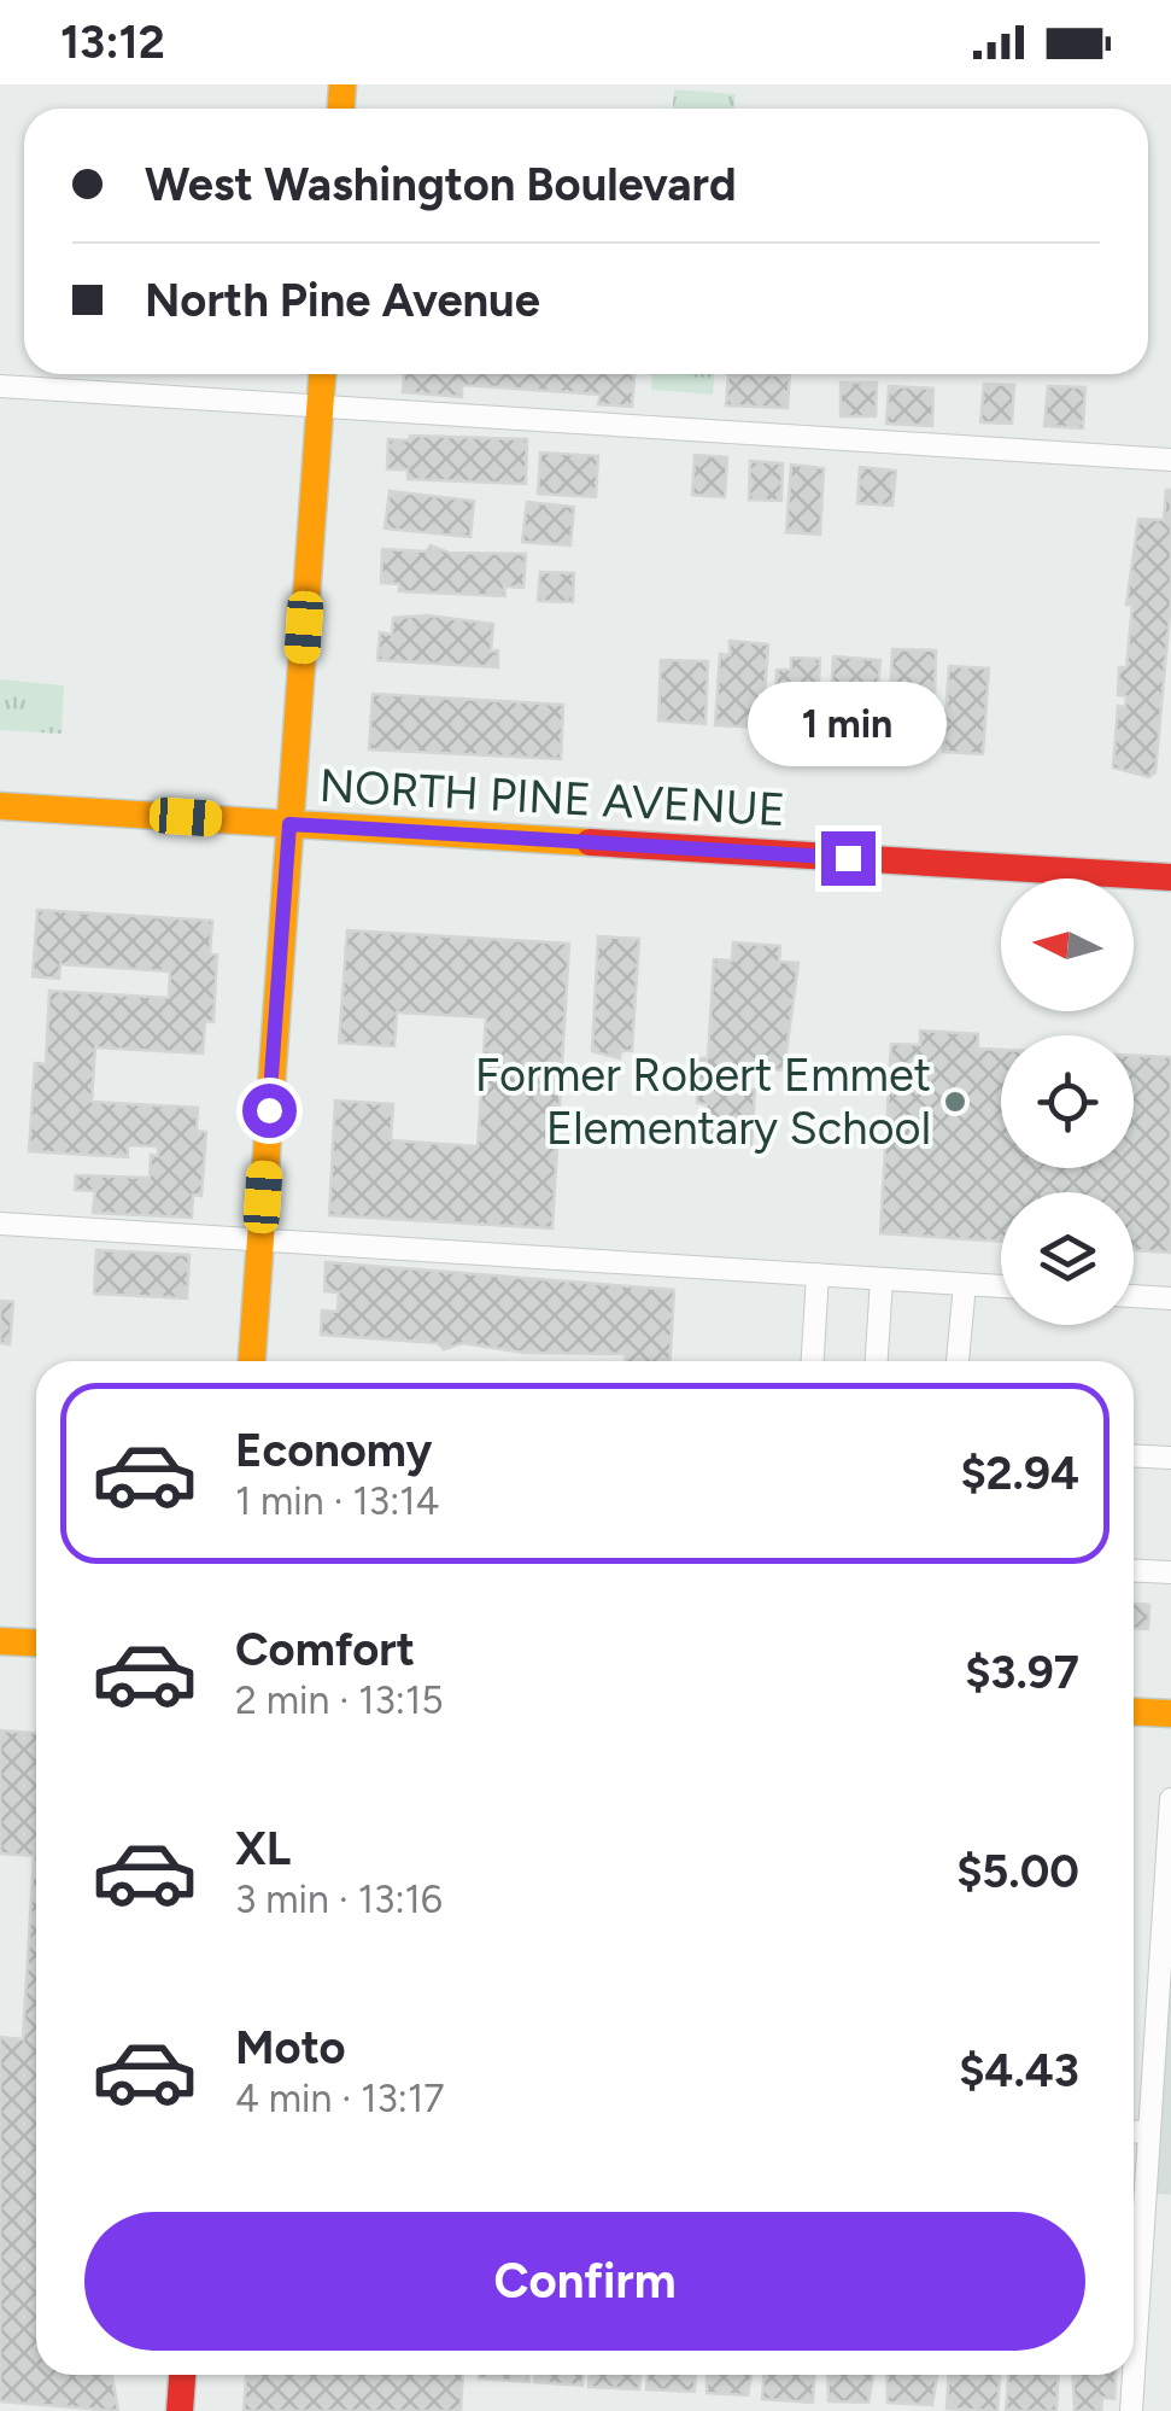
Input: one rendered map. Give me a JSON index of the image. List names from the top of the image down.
{
  "streets": {
    "street": ["NORTH PINE AVENUE"]
  },
  "places": ["Former Robert Emmet Elementary School"],
  "north": "left",
  "page": {
    "status": "13:12",
    "banner": ["West Washington Boulevard", "North Pine Avenue"],
    "bubble": "1 min",
    "list": [
      {
        "name": "Economy",
        "note": "1 min · 13:14",
        "value": "$2.94"
      },
      {
        "name": "Comfort",
        "note": "2 min · 13:15",
        "value": "$3.97"
      },
      {
        "name": "XL",
        "note": "3 min · 13:16",
        "value": "$5.00"
      },
      {
        "name": "Moto",
        "note": "4 min · 13:17",
        "value": "$4.43"
      }
    ],
    "buttons": "Confirm"
  }
}
